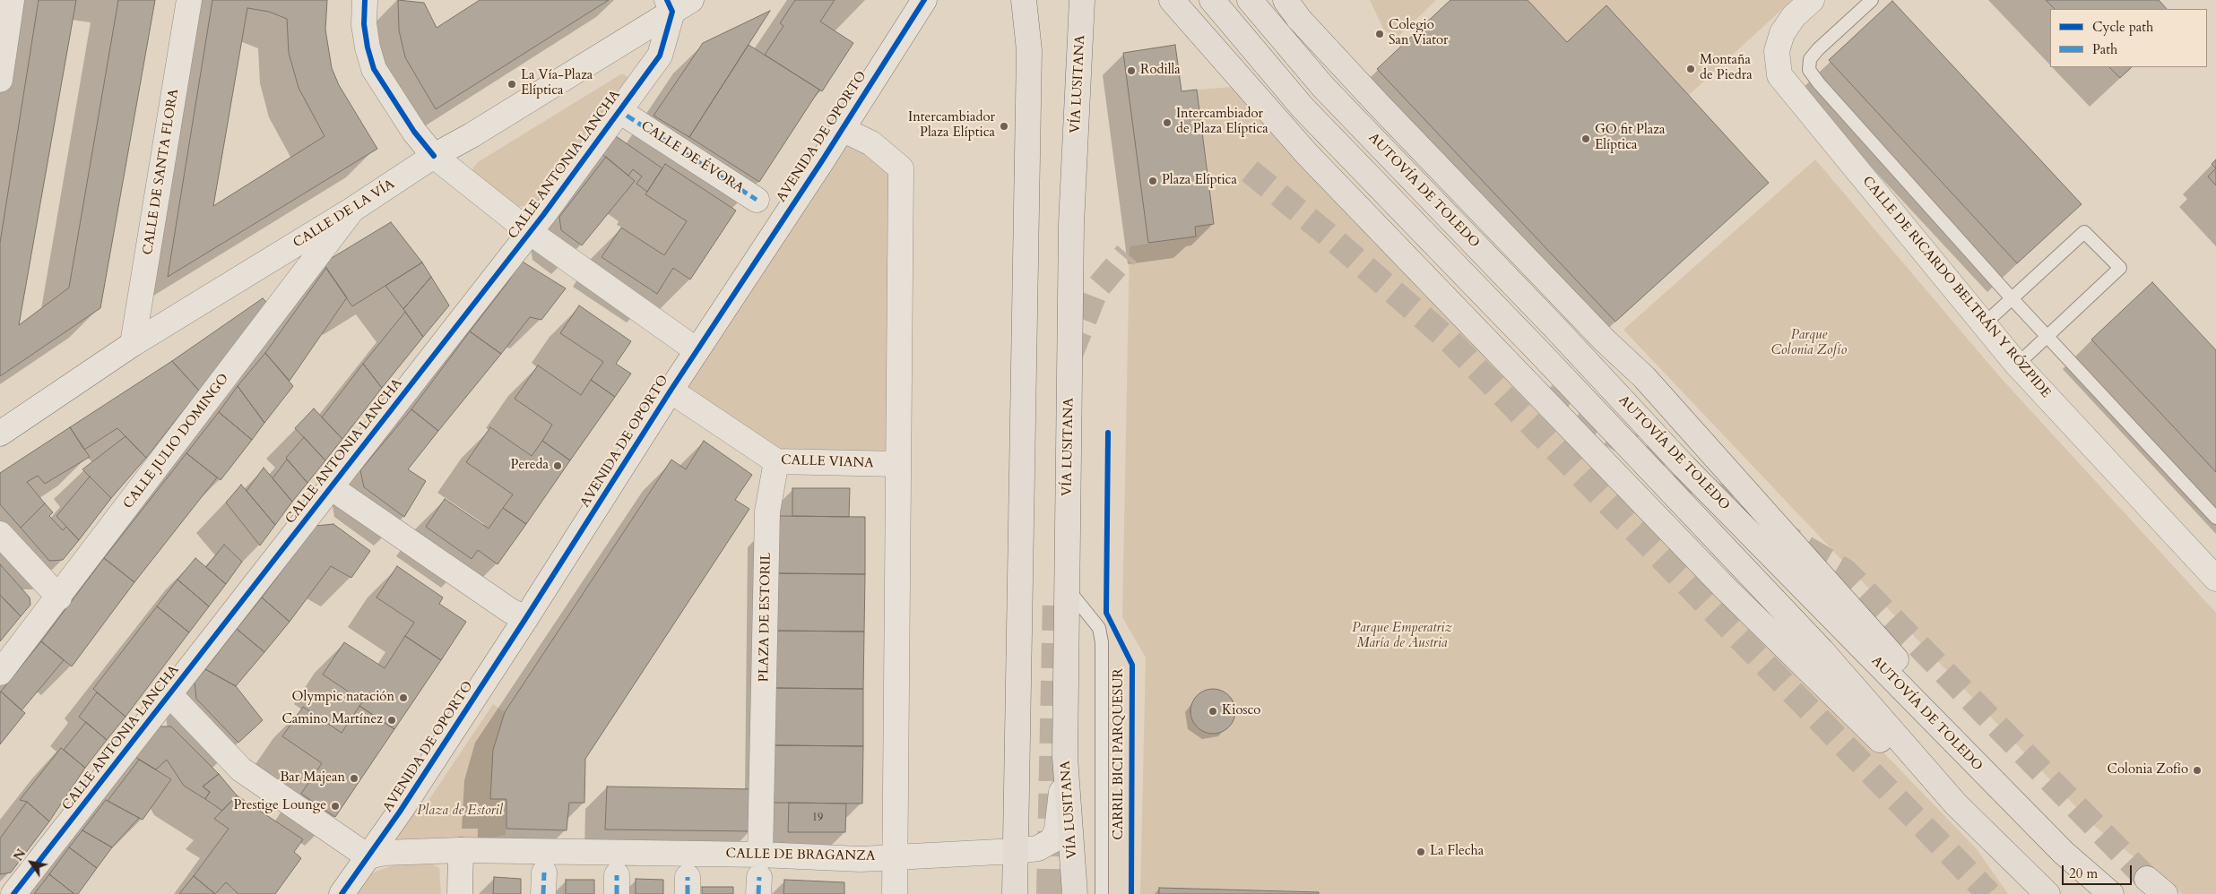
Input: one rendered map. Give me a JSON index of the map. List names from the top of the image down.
{
  "streets": {
    "main road": ["VÍA LUSITANA", "AUTOVÍA DE TOLEDO"],
    "street": [
      "AVENIDA DE OPORTO",
      "CALLE DE ÉVORA",
      "CALLE ANTONIA LANCHA",
      "CALLE DE SANTA FLORA",
      "CALLE DE LA VÍA",
      "CALLE DE RICARDO BELTRÁN Y RÓZPIDE",
      "CALLE JULIO DOMINGO",
      "CALLE VIANA",
      "PLAZA DE ESTORIL",
      "CALLE DE BRAGANZA"
    ],
    "cycle path": ["CARRIL BICI PARQUESUR"]
  },
  "crossings": [
    ["VÍA LUSITANA", "CALLE DE BRAGANZA"],
    ["AVENIDA DE OPORTO", "CALLE VIANA"],
    ["CALLE ANTONIA LANCHA", "CALLE DE LA VÍA"],
    ["CALLE DE SANTA FLORA", "CALLE DE LA VÍA"],
    ["CALLE DE LA VÍA", "CALLE JULIO DOMINGO"],
    ["CALLE VIANA", "PLAZA DE ESTORIL"],
    ["PLAZA DE ESTORIL", "CALLE DE BRAGANZA"]
  ],
  "parks": ["Parque Colonia Zofío", "Parque Emperatriz María de Austria", "Plaza de Estoril"],
  "places": [
    "Colegio San Viator",
    "Montaña de Piedra",
    "Rodilla",
    "La Vía-Plaza Elíptica",
    "Intercambiador de Plaza Elíptica",
    "Intercambiador Plaza Elíptica",
    "GO fit Plaza Elíptica",
    "Plaza Elíptica",
    "Pereda",
    "Olympic natación",
    "Kiosco",
    "Camino Martínez",
    "Colonia Zofío",
    "Bar Majean",
    "Prestige Lounge",
    "La Flecha"
  ],
  "house_numbers": ["19"],
  "legend": ["Cycle path", "Path"],
  "scale_bar": "20 m",
  "north": "top left"
}
